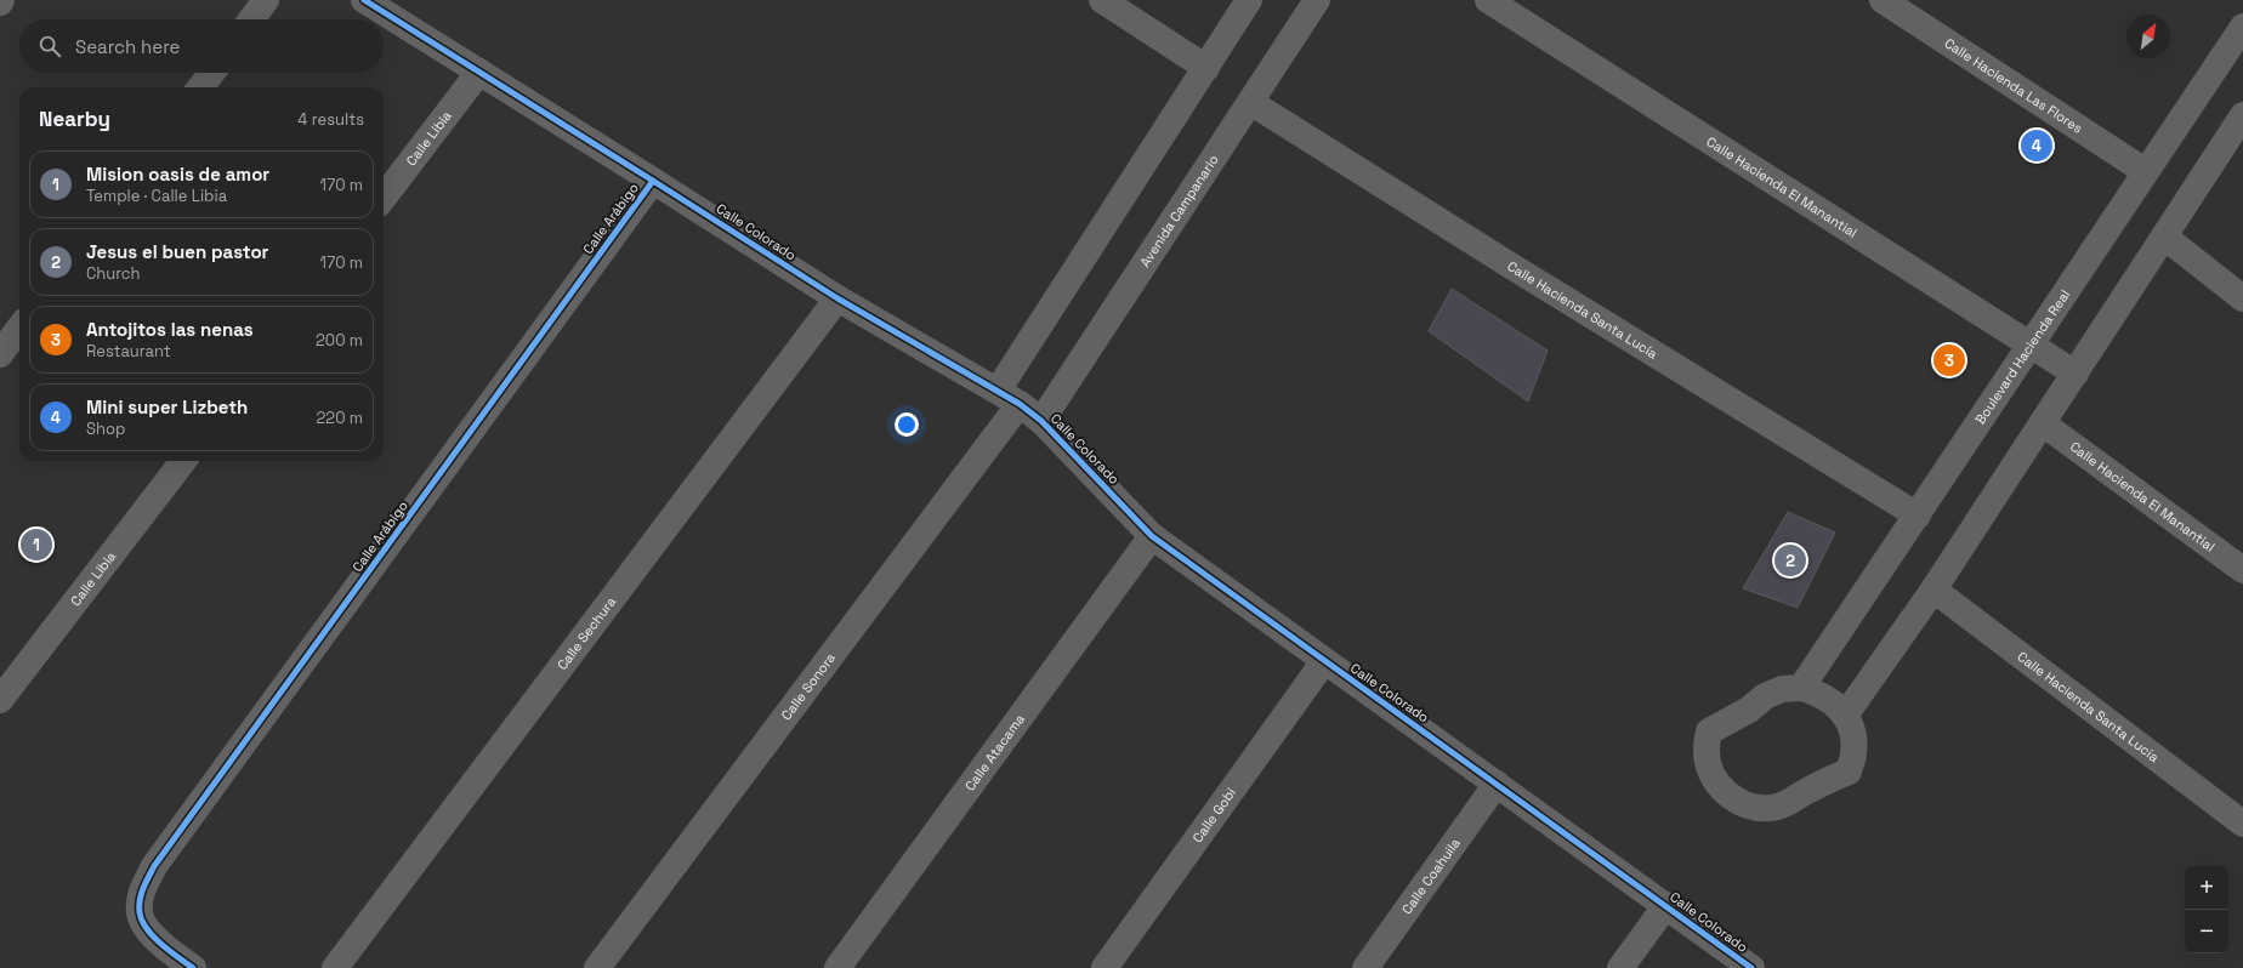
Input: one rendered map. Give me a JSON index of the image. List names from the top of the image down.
{
  "streets": {
    "street": [
      "Calle Hacienda Las Flores",
      "Calle Libia",
      "Calle Hacienda El Manantial",
      "Avenida Campanario",
      "Calle Arábigo",
      "Calle Colorado",
      "Calle Hacienda Santa Lucía",
      "Boulevard Hacienda Real",
      "Calle Sechura",
      "Calle Sonora",
      "Calle Atacama",
      "Calle Gobi",
      "Calle Coahuila"
    ]
  },
  "crossings": [
    ["Calle Hacienda Las Flores", "Boulevard Hacienda Real"],
    ["Calle Libia", "Calle Colorado"],
    ["Calle Hacienda El Manantial", "Boulevard Hacienda Real"],
    ["Avenida Campanario", "Calle Colorado"],
    ["Avenida Campanario", "Calle Hacienda Santa Lucía"],
    ["Calle Arábigo", "Calle Colorado"],
    ["Calle Colorado", "Calle Sechura"],
    ["Calle Colorado", "Calle Sonora"],
    ["Calle Colorado", "Calle Atacama"],
    ["Calle Colorado", "Calle Gobi"],
    ["Calle Colorado", "Calle Coahuila"],
    ["Calle Hacienda Santa Lucía", "Boulevard Hacienda Real"]
  ],
  "north": "top right",
  "page": {
    "search": "Search here",
    "heading": ["Nearby", "4 results"],
    "pins": [
      "4",
      "3",
      "1",
      "2"
    ],
    "list": [
      {
        "mark": "1",
        "name": "Mision oasis de amor",
        "note": "Temple · Calle Libia",
        "value": "170 m"
      },
      {
        "mark": "2",
        "name": "Jesus el buen pastor",
        "note": "Church",
        "value": "170 m"
      },
      {
        "mark": "3",
        "name": "Antojitos las nenas",
        "note": "Restaurant",
        "value": "200 m"
      },
      {
        "mark": "4",
        "name": "Mini super Lizbeth",
        "note": "Shop",
        "value": "220 m"
      }
    ],
    "map_buttons": ["+", "−"]
  }
}
